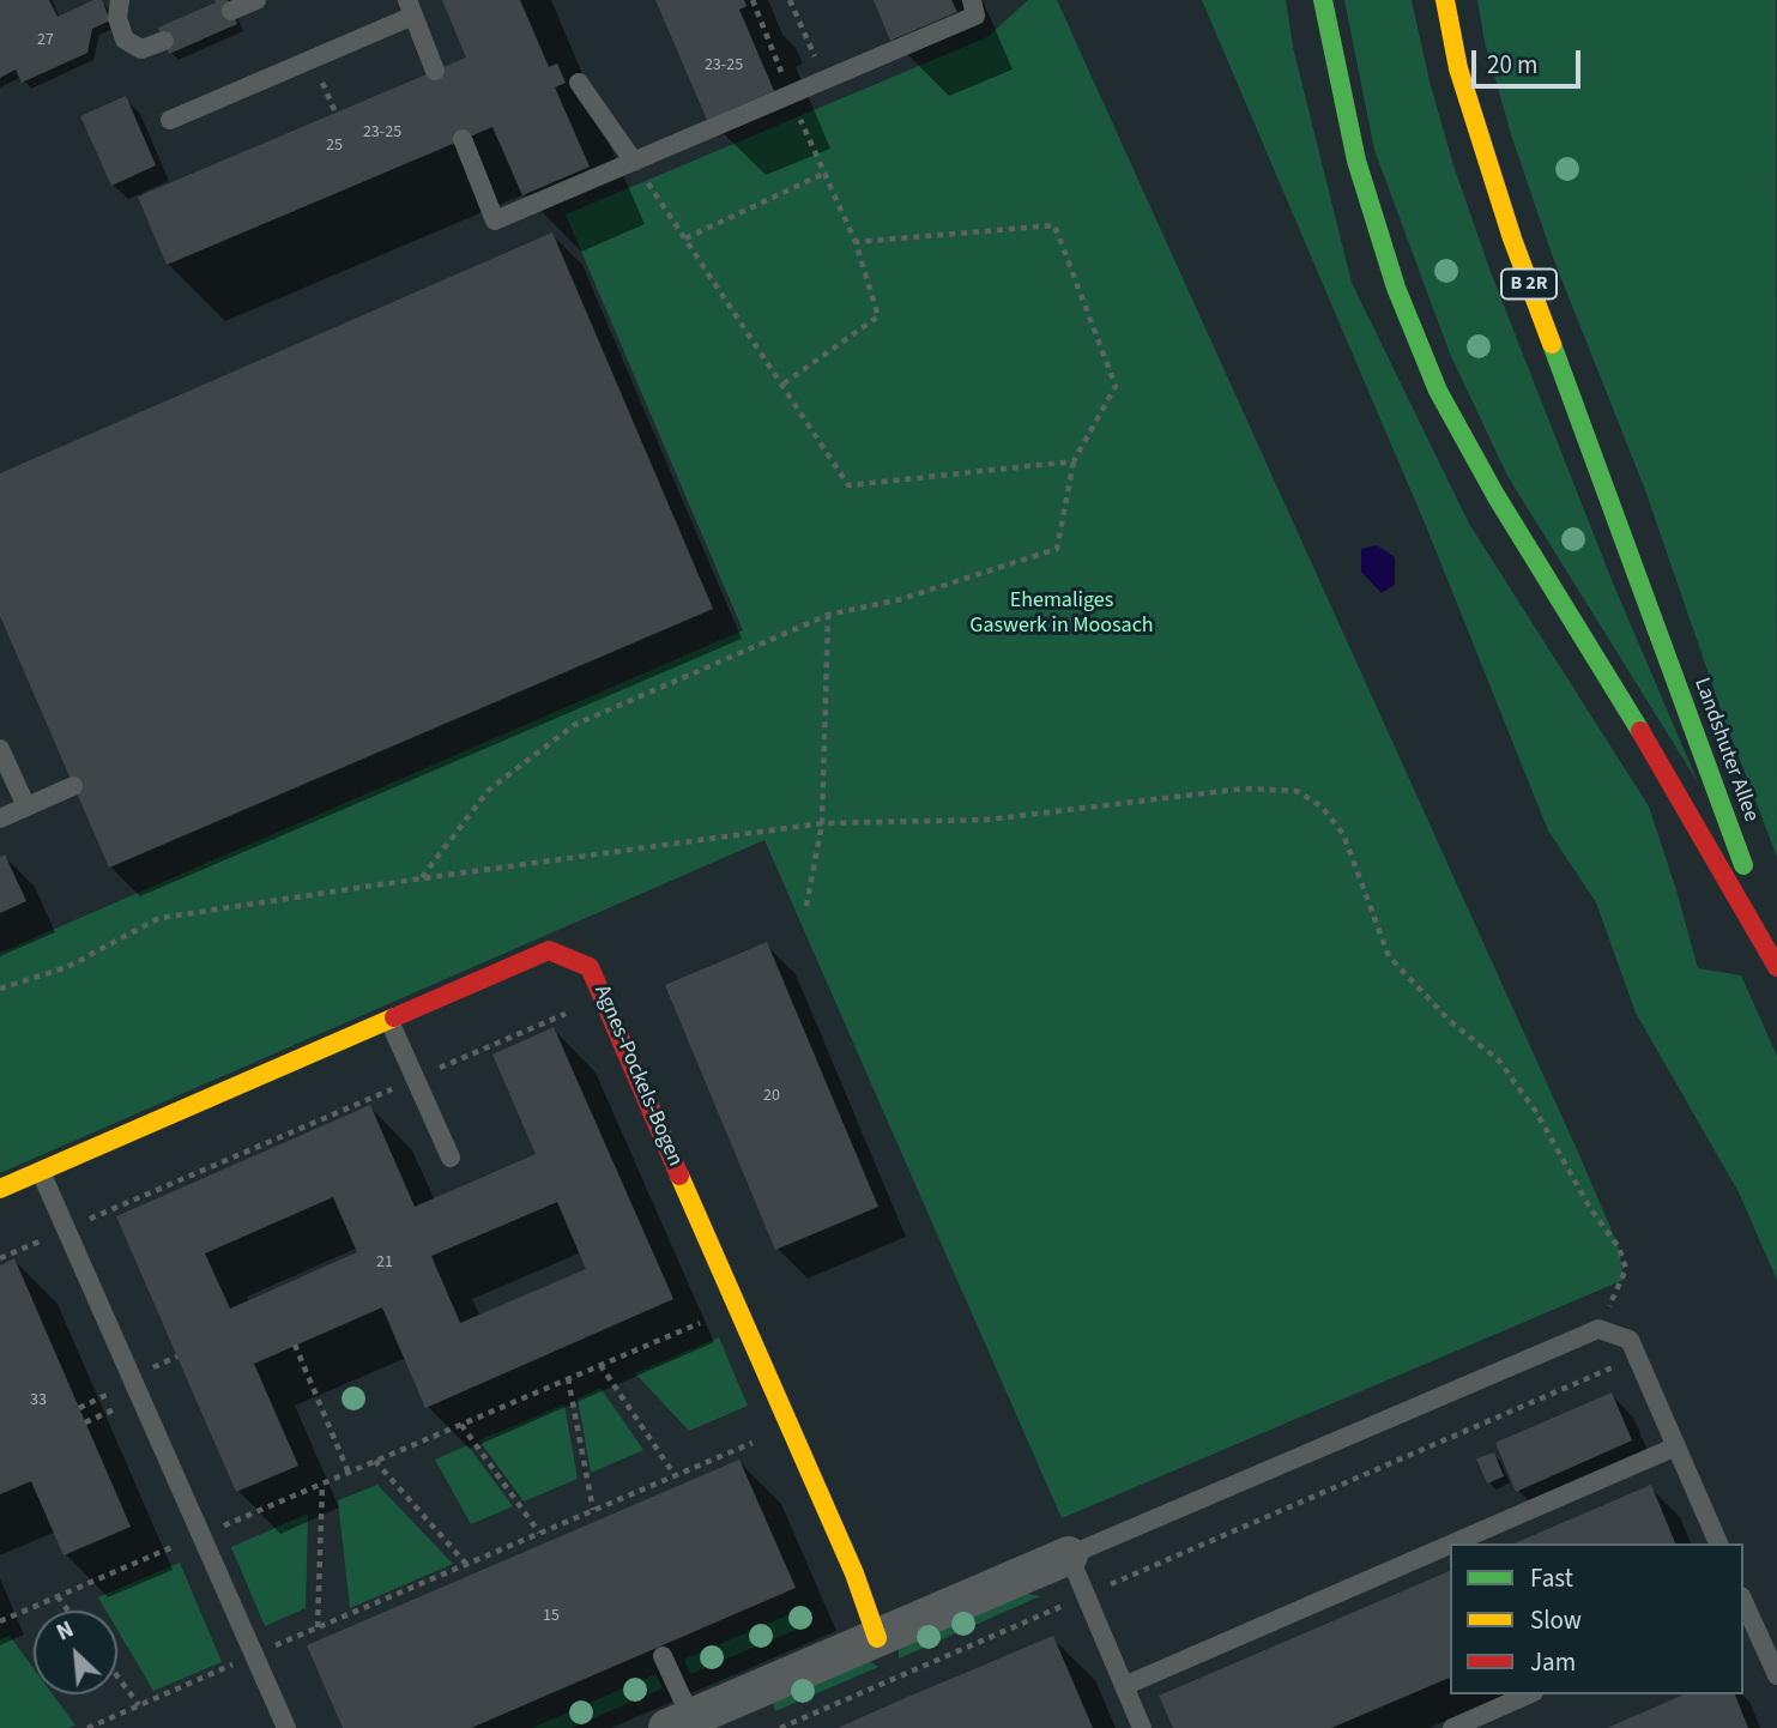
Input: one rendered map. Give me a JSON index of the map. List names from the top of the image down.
{
  "streets": {
    "main road": ["B 2R", "Landshuter Allee", "Agnes-Pockels-Bogen"]
  },
  "parks": ["Ehemaliges Gaswerk in Moosach"],
  "house_numbers": [
    "27",
    "23-25",
    "23-25",
    "25",
    "20",
    "21",
    "33",
    "15"
  ],
  "legend": ["Fast", "Slow", "Jam"],
  "scale_bar": "20 m",
  "north": "top left"
}
